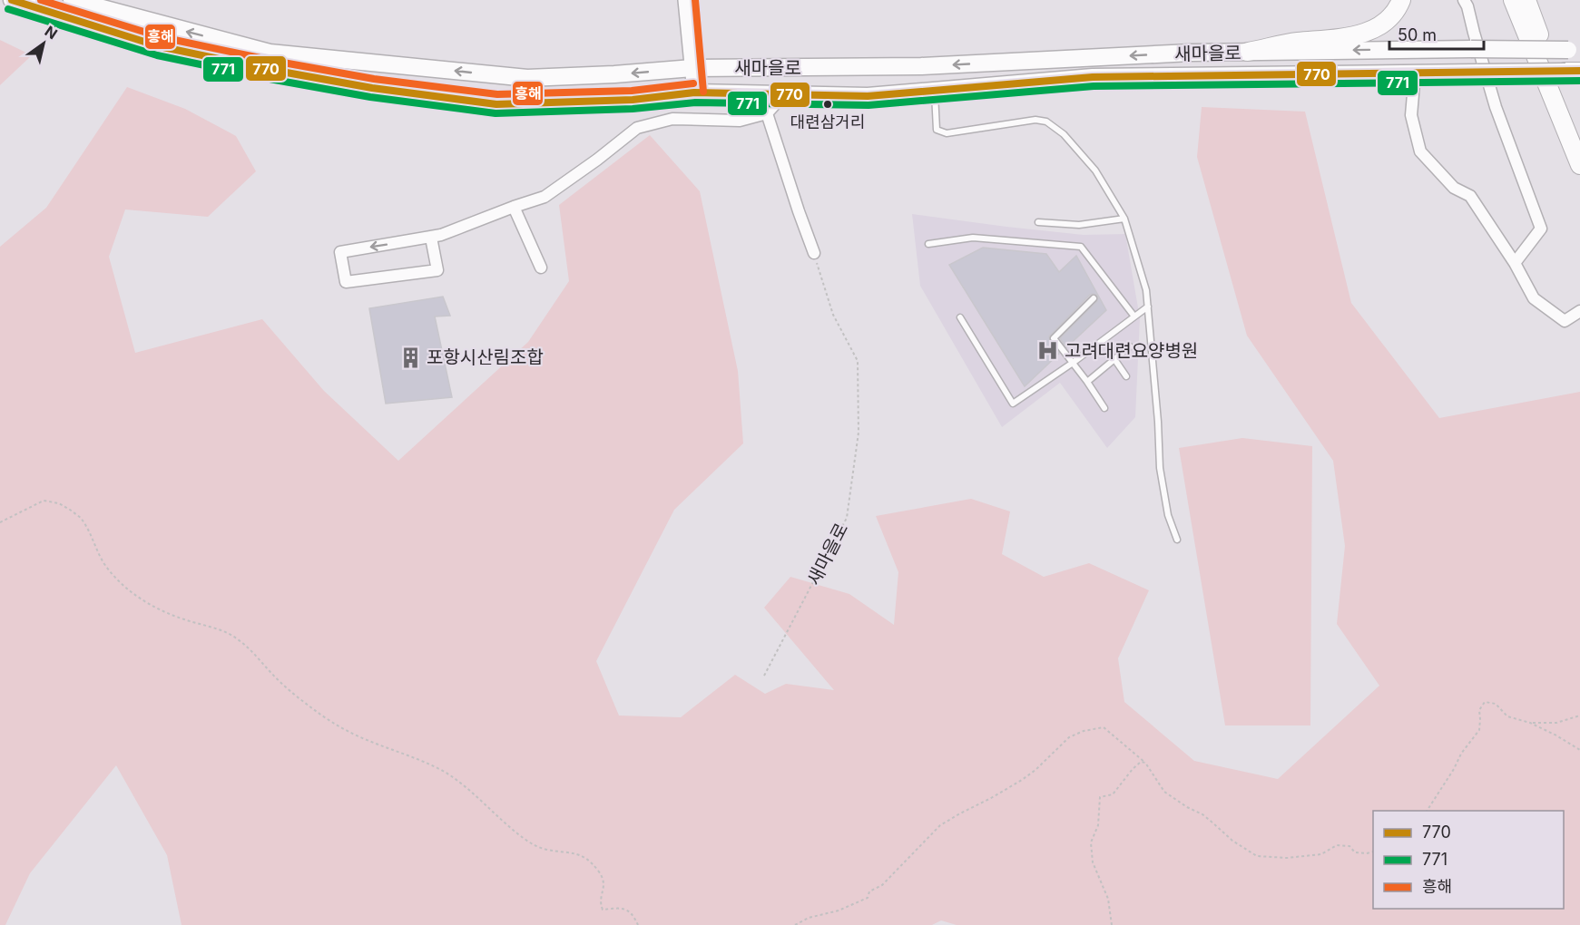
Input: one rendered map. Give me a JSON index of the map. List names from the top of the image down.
{
  "streets": {
    "main road": ["새마을로"]
  },
  "places": {
    "other": ["대련삼거리"],
    "hospital": ["고려대련요양병원"],
    "building": ["포항시산림조합"]
  },
  "lines": ["transit line 770", "transit line 흥해", "transit line 771"],
  "legend": ["770", "771", "흥해"],
  "scale_bar": "50 m",
  "north": "top right"
}
